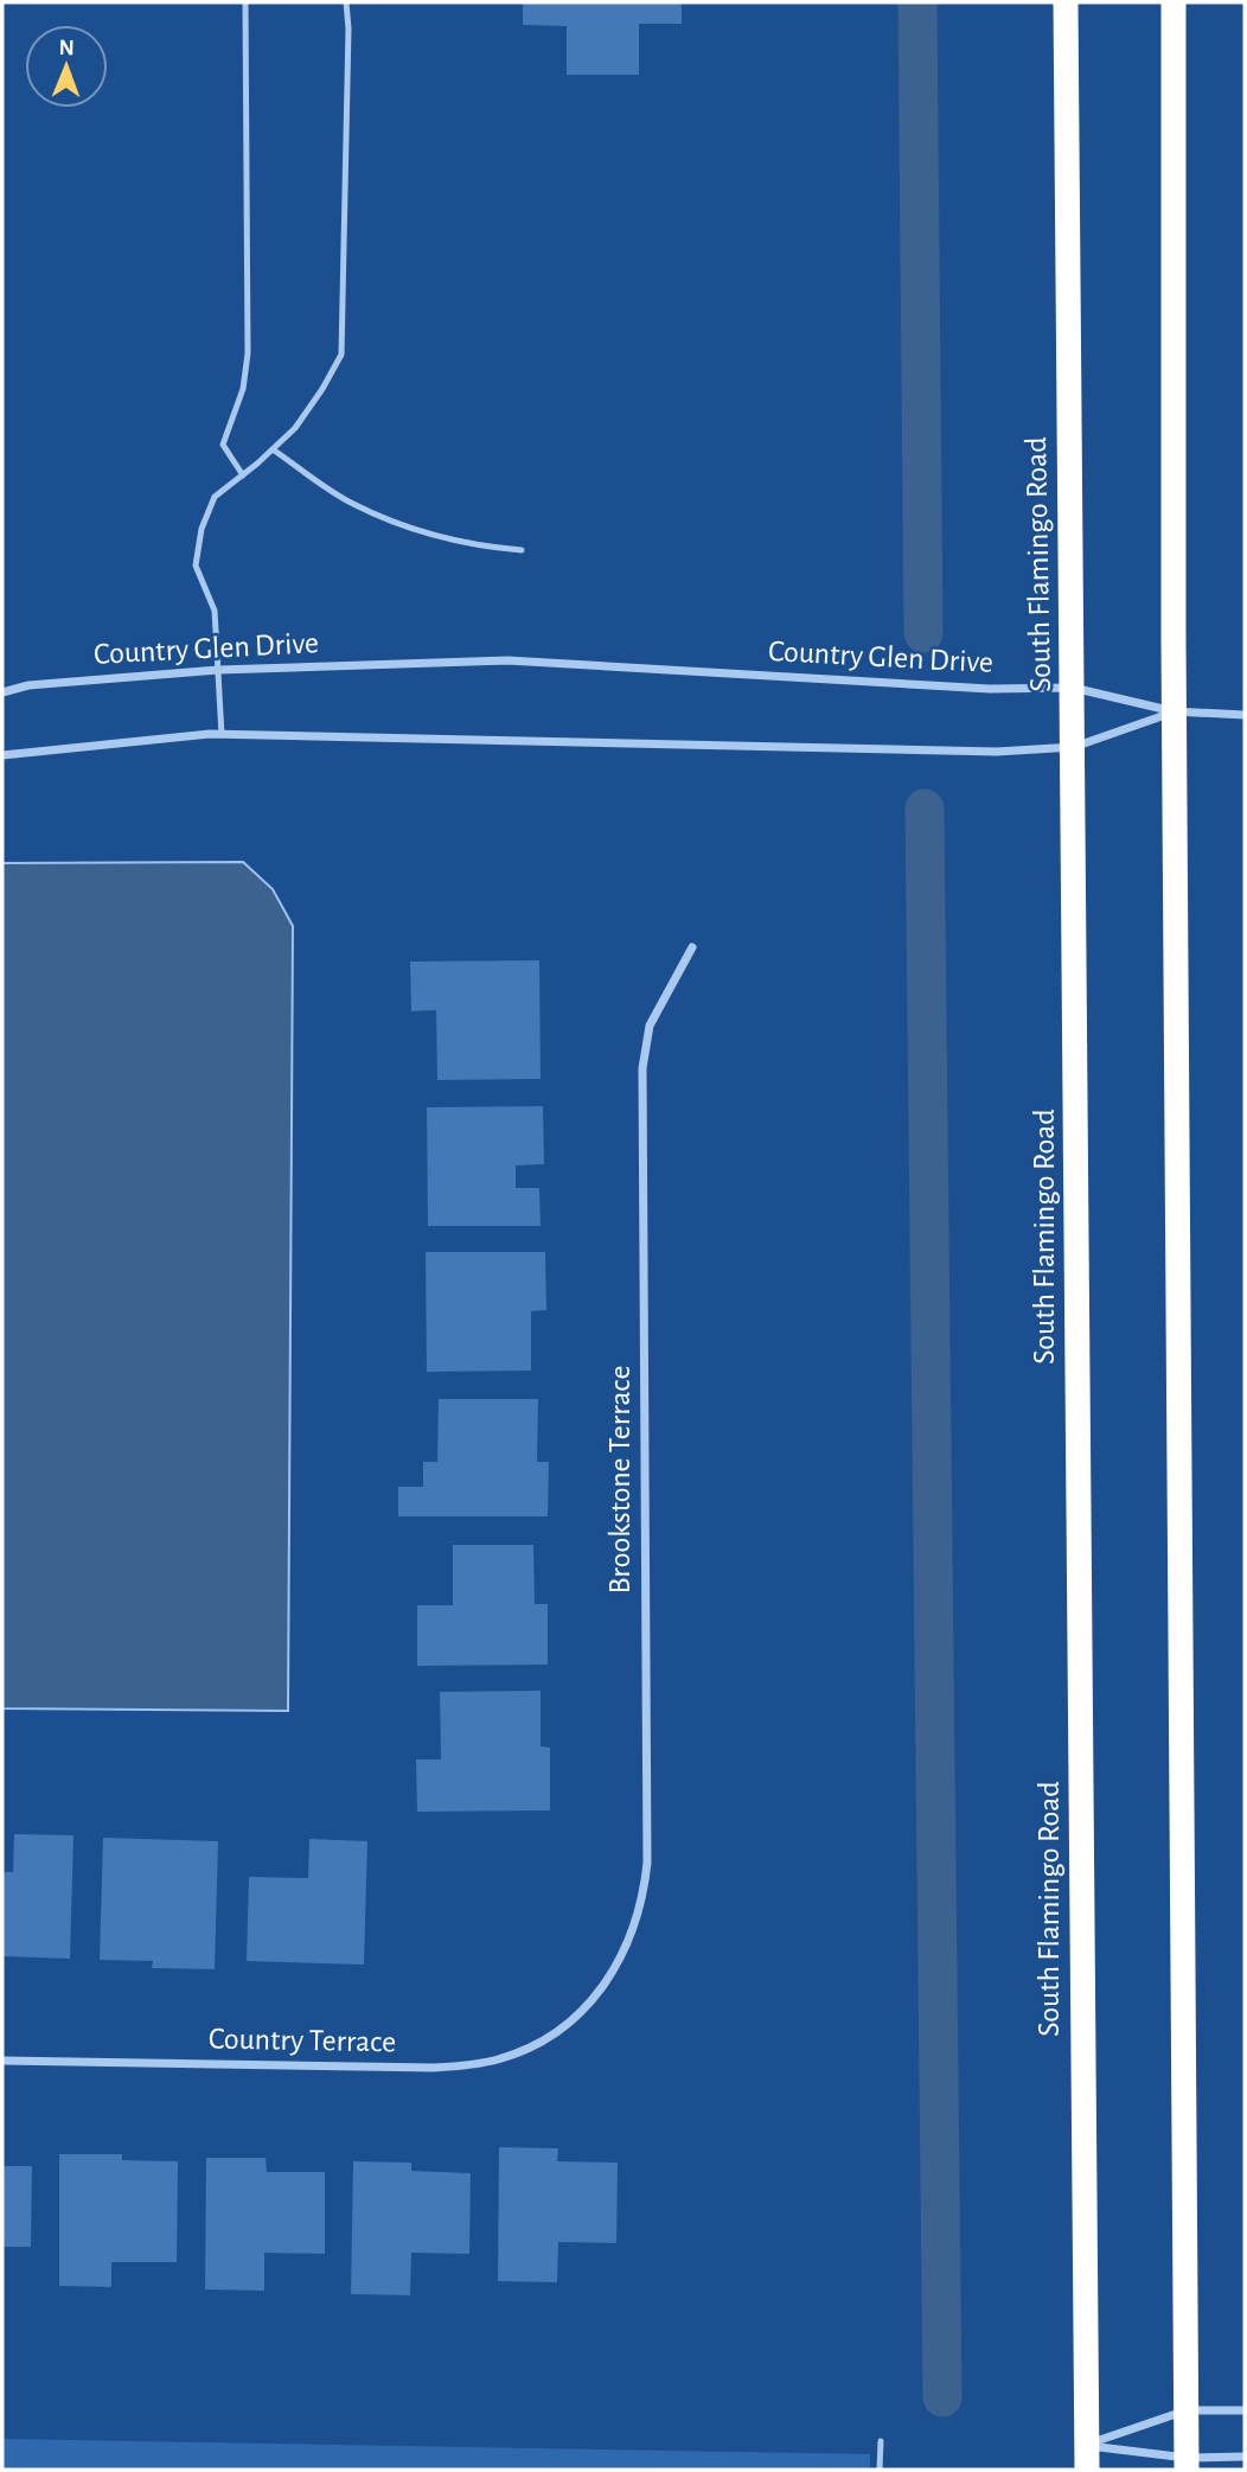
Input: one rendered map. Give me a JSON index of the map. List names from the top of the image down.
{
  "streets": {
    "highway": ["South Flamingo Road"],
    "street": ["Country Glen Drive", "Brookstone Terrace", "Country Terrace"]
  },
  "crossings": [
    ["South Flamingo Road", "Country Glen Drive"],
    ["Brookstone Terrace", "Country Terrace"]
  ],
  "north": "top"
}
